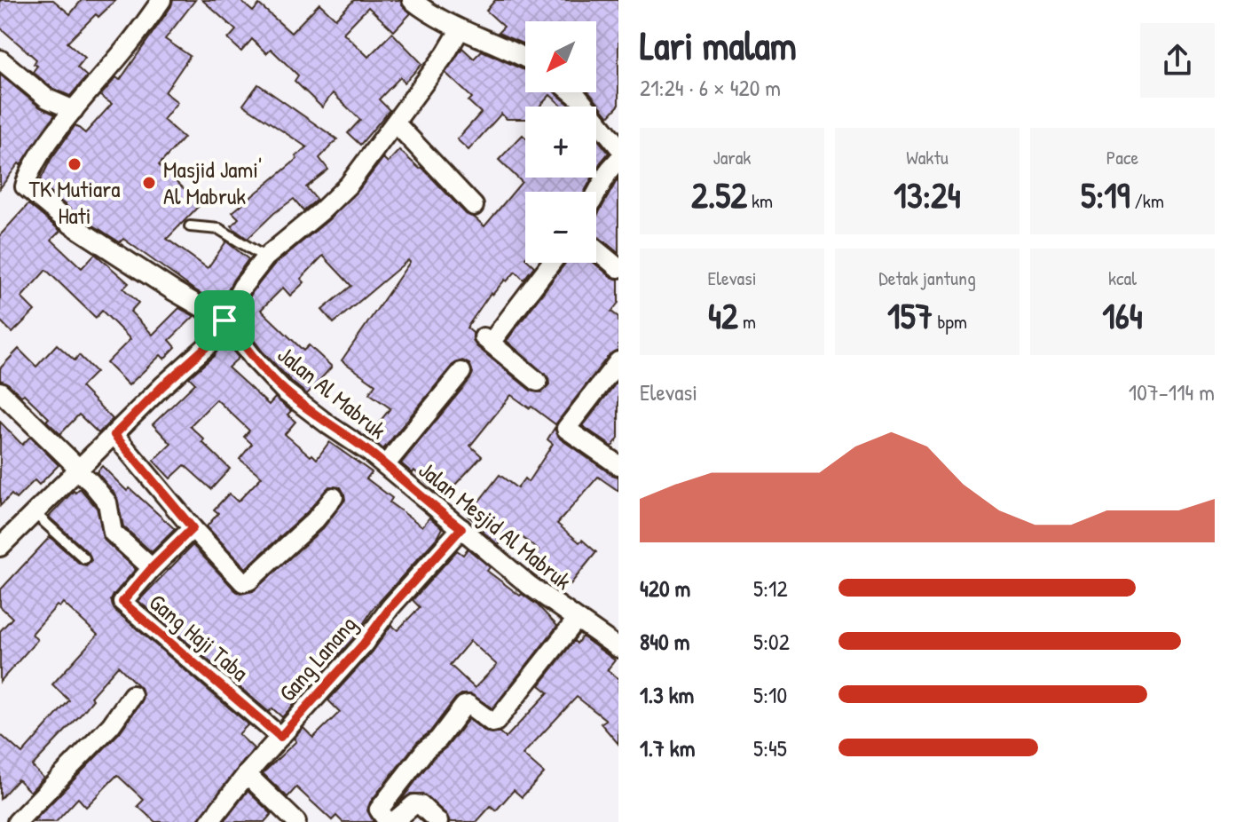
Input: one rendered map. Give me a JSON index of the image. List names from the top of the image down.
{
  "streets": {
    "street": [
      "Jalan Al Mabruk",
      "Jalan Mesjid Al Mabruk",
      "Gang Haji Taba",
      "Gang Lanang"
    ]
  },
  "crossings": [
    ["Jalan Al Mabruk", "Jalan Mesjid Al Mabruk"],
    ["Jalan Mesjid Al Mabruk", "Gang Lanang"],
    ["Gang Haji Taba", "Gang Lanang"]
  ],
  "places": ["TK Mutiara Hati", "Masjid Jami' Al Mabruk"],
  "north": "bottom left",
  "page": {
    "heading": ["Lari malam", "21:24 · 6 × 420 m"],
    "map_buttons": ["+", "−"],
    "stats": [
      ["Jarak", "2.52 km"],
      ["Waktu", "13:24"],
      ["Pace", "5:19 /km"],
      ["Elevasi", "42 m"],
      ["Detak jantung", "157 bpm"],
      ["kcal", "164"]
    ],
    "chart": ["Elevasi", "107–114 m"],
    "list": [
      {
        "name": "420 m",
        "note": "5:12"
      },
      {
        "name": "840 m",
        "note": "5:02"
      },
      {
        "name": "1.3 km",
        "note": "5:10"
      },
      {
        "name": "1.7 km",
        "note": "5:45"
      }
    ]
  }
}
